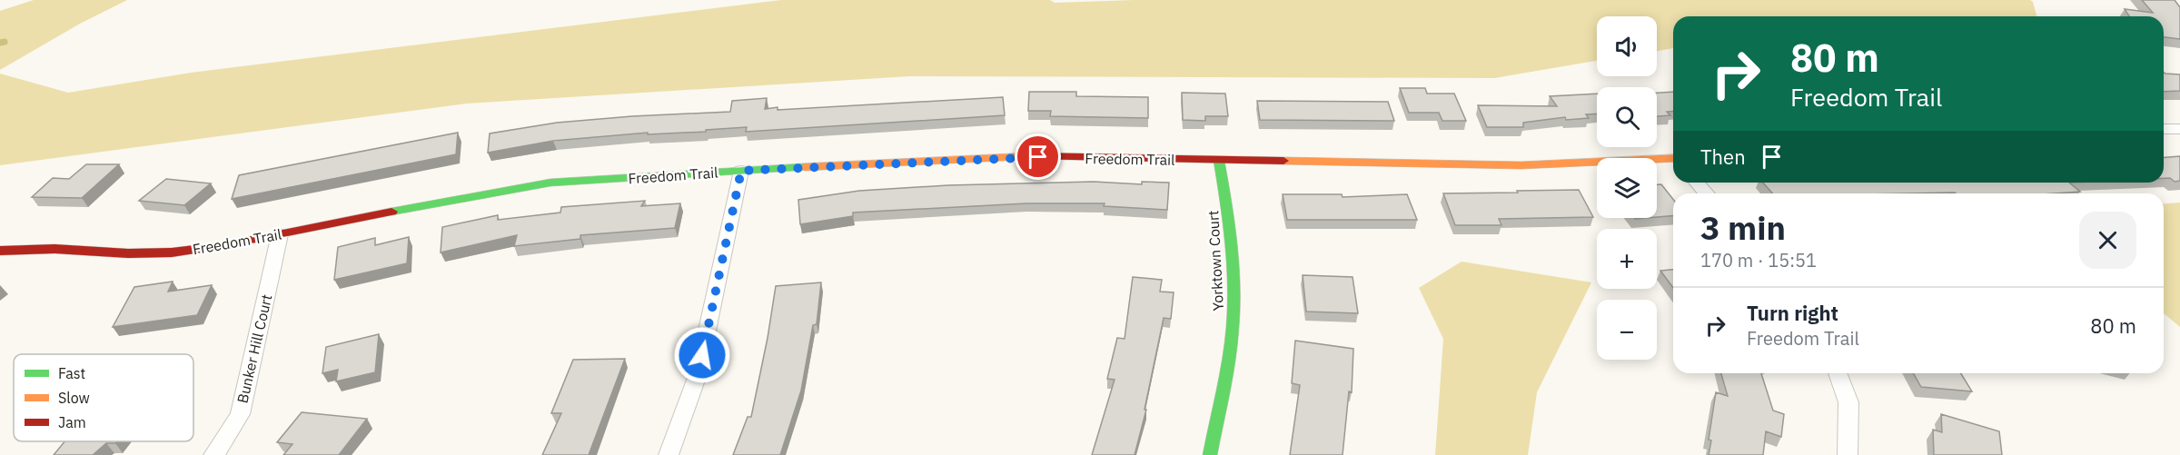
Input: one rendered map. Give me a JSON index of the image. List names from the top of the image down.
{
  "streets": {
    "street": ["Freedom Trail", "Yorktown Court", "Bunker Hill Court"]
  },
  "crossings": [
    ["Freedom Trail", "Yorktown Court"],
    ["Freedom Trail", "Bunker Hill Court"]
  ],
  "legend": ["Fast", "Slow", "Jam"],
  "page": {
    "map_buttons": ["+", "−"],
    "turn": ["80 m", "Freedom Trail"],
    "then": "Then",
    "heading": ["3 min", "170 m · 15:51"],
    "list": [
      {
        "name": "Turn right",
        "note": "Freedom Trail",
        "value": "80 m"
      }
    ]
  }
}
